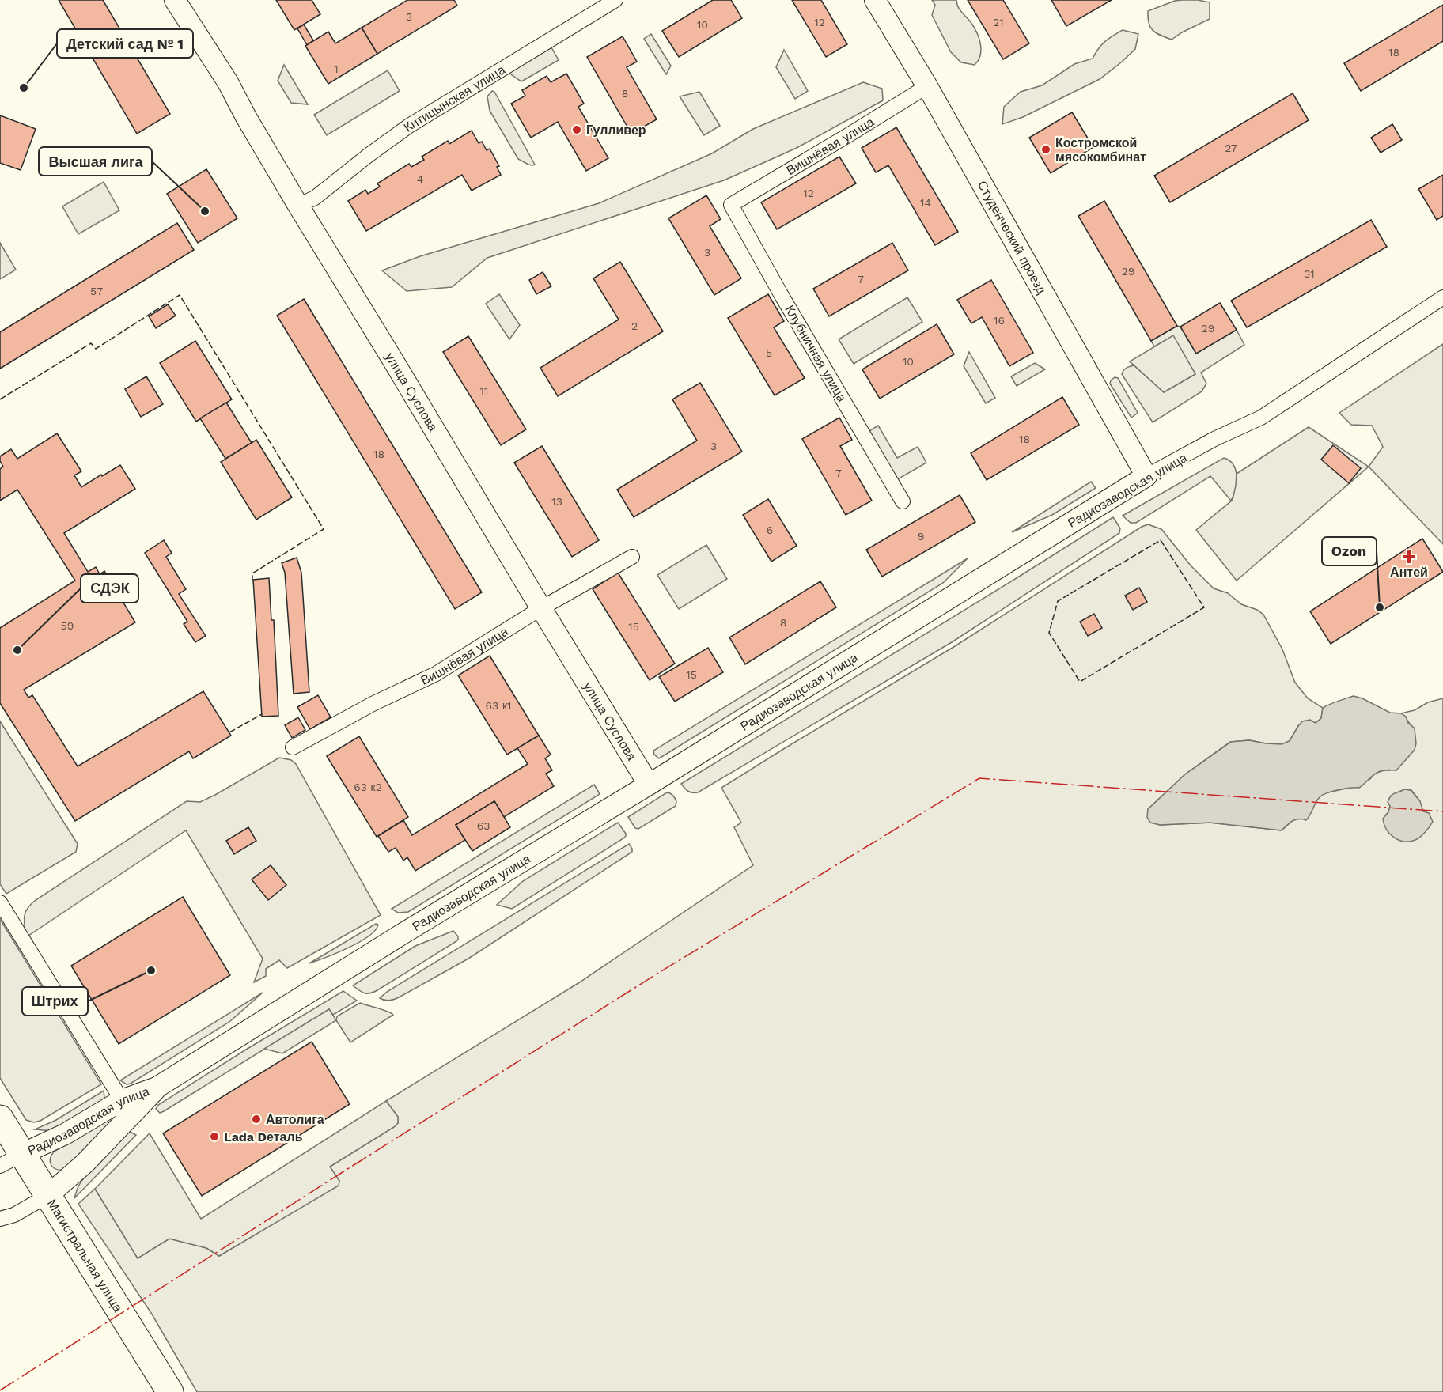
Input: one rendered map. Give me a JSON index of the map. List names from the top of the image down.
{
  "streets": {
    "highway": ["Магистральная улица"],
    "street": [
      "Китицынская улица",
      "Вишнёвая улица",
      "Студенческий проезд",
      "Клубничная улица",
      "улица Суслова",
      "Радиозаводская улица"
    ]
  },
  "crossings": [
    ["Китицынская улица", "улица Суслова"],
    ["Вишнёвая улица", "Студенческий проезд"],
    ["Вишнёвая улица", "Клубничная улица"],
    ["Вишнёвая улица", "улица Суслова"],
    ["Студенческий проезд", "Радиозаводская улица"],
    ["улица Суслова", "Радиозаводская улица"],
    ["Радиозаводская улица", "Магистральная улица"]
  ],
  "places": {
    "other": [
      "Детский сад № 1",
      "Гулливер",
      "Костромской мясокомбинат",
      "Высшая лига",
      "Ozon",
      "СДЭК",
      "Штрих",
      "Автолига",
      "Lada Dеталь"
    ],
    "health": ["Антей"]
  },
  "house_numbers": [
    "3",
    "12",
    "21",
    "10",
    "18",
    "1",
    "8",
    "27",
    "4",
    "12",
    "14",
    "3",
    "29",
    "31",
    "7",
    "57",
    "16",
    "2",
    "29",
    "5",
    "10",
    "11",
    "18",
    "3",
    "18",
    "7",
    "13",
    "6",
    "9",
    "8",
    "59",
    "15",
    "15",
    "63 к1",
    "63 к2",
    "63"
  ]
}
